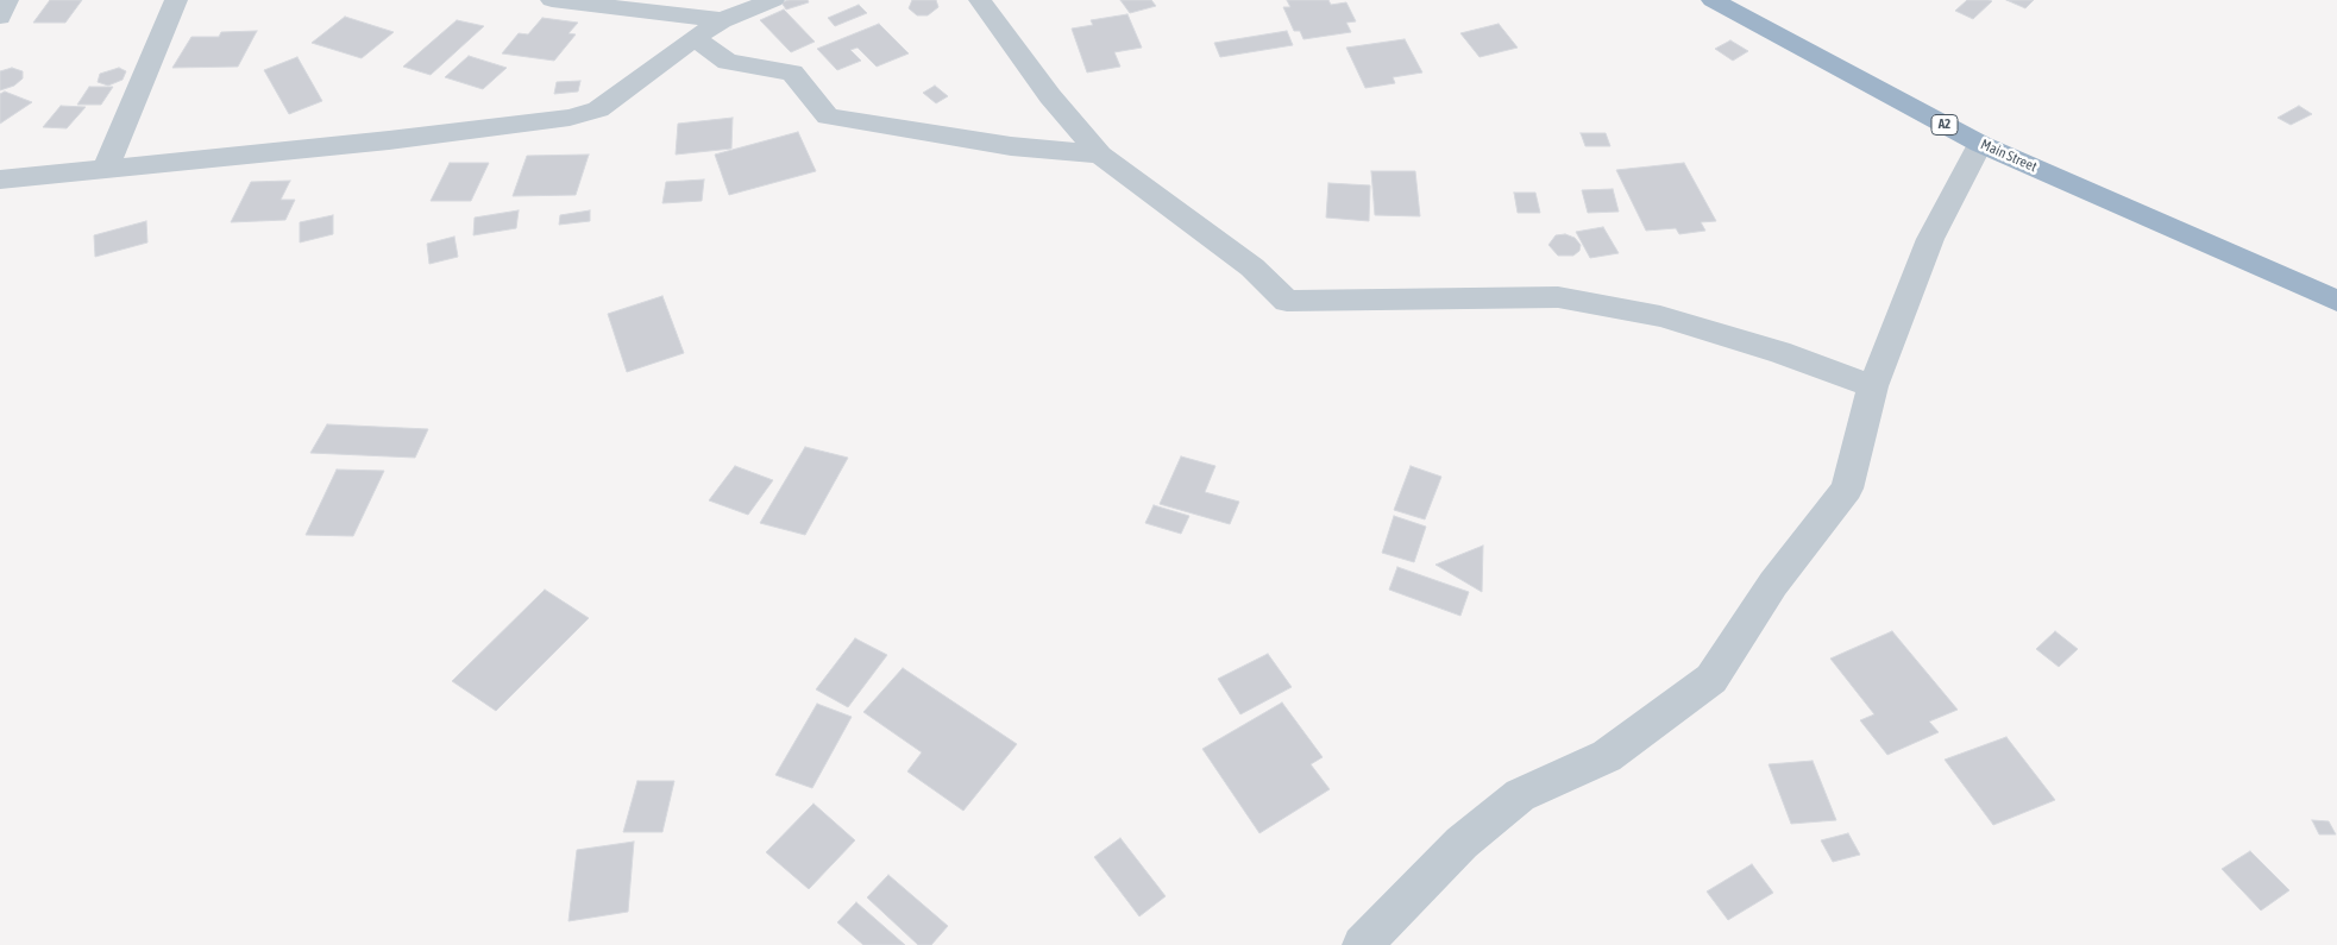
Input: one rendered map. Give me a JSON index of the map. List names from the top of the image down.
{
  "streets": {
    "highway": ["A2", "Main Street"]
  }
}
